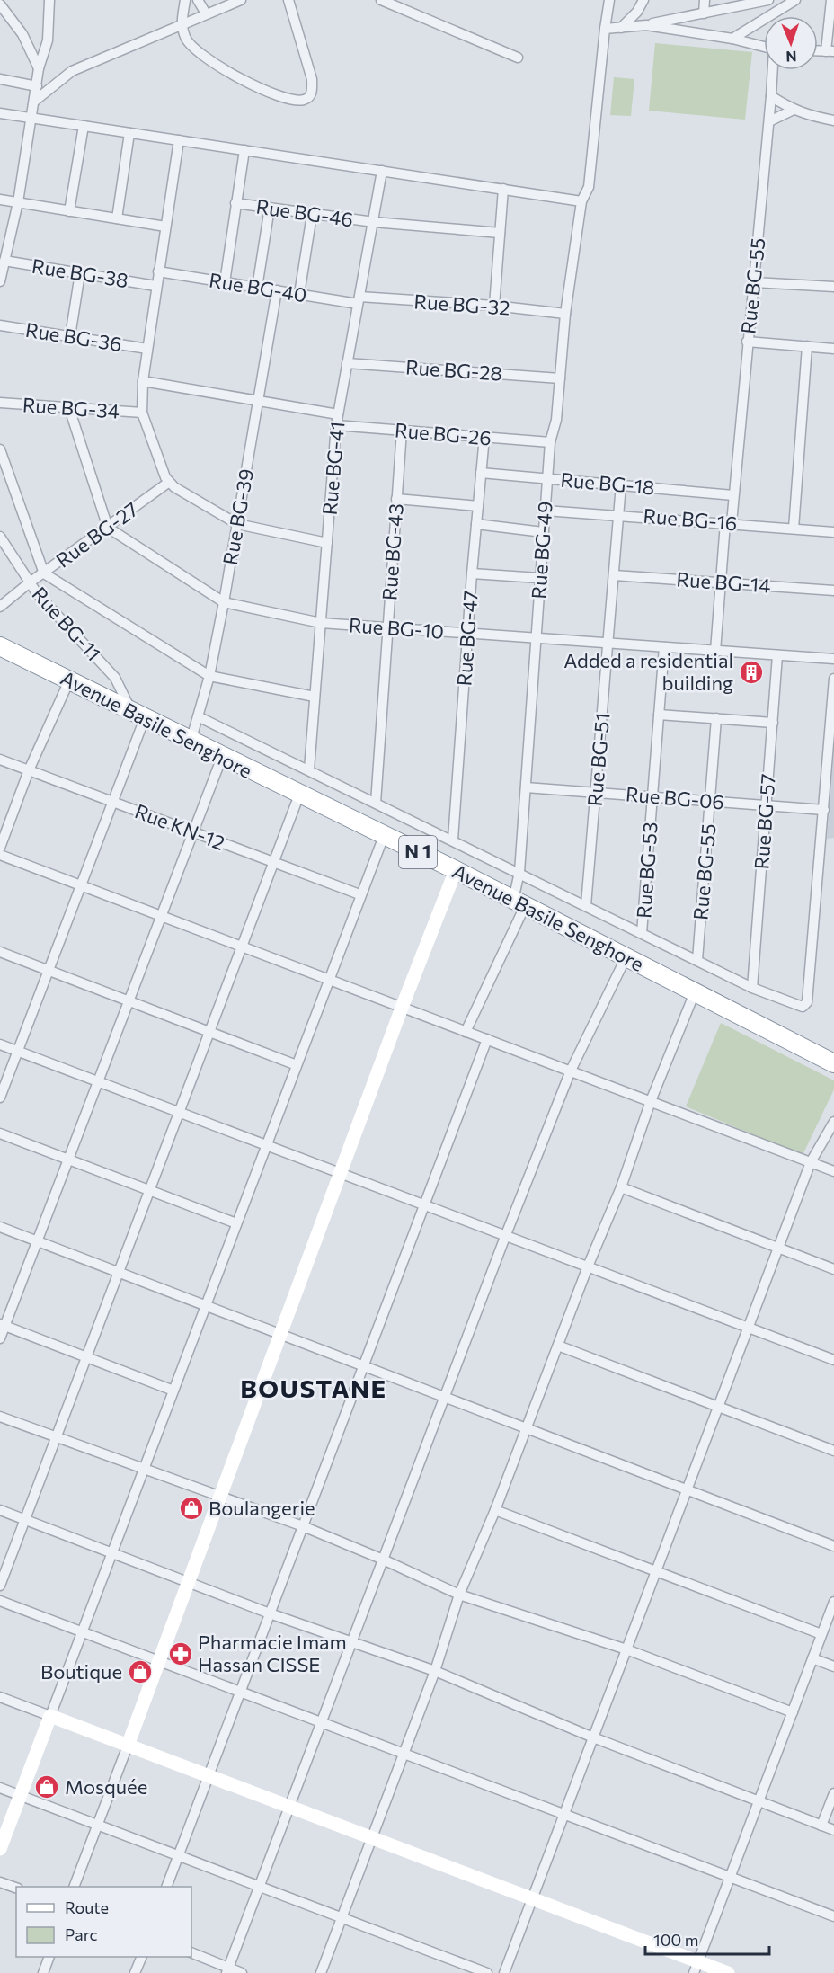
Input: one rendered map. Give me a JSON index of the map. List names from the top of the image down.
{
  "streets": {
    "highway": ["Avenue Basile Senghore", "N 1"],
    "street": [
      "Rue BG-46",
      "Rue BG-38",
      "Rue BG-55",
      "Rue BG-40",
      "Rue BG-32",
      "Rue BG-36",
      "Rue BG-28",
      "Rue BG-34",
      "Rue BG-26",
      "Rue BG-41",
      "Rue BG-18",
      "Rue BG-39",
      "Rue BG-16",
      "Rue BG-27",
      "Rue BG-49",
      "Rue BG-43",
      "Rue BG-14",
      "Rue BG-11",
      "Rue BG-10",
      "Rue BG-47",
      "Rue BG-51",
      "Rue BG-06",
      "Rue BG-57",
      "Rue KN-12",
      "Rue BG-53"
    ]
  },
  "crossings": [
    ["Rue BG-46", "Rue BG-41"],
    ["Rue BG-55", "Rue BG-18"],
    ["Rue BG-55", "Rue BG-16"],
    ["Rue BG-55", "Rue BG-14"],
    ["Rue BG-55", "Rue BG-10"],
    ["Rue BG-55", "Rue BG-06"],
    ["Rue BG-40", "Rue BG-32"],
    ["Rue BG-40", "Rue BG-41"],
    ["Rue BG-40", "Rue BG-39"],
    ["Rue BG-32", "Rue BG-41"],
    ["Rue BG-32", "Rue BG-49"],
    ["Rue BG-28", "Rue BG-41"],
    ["Rue BG-28", "Rue BG-49"],
    ["Rue BG-26", "Rue BG-41"],
    ["Rue BG-26", "Rue BG-49"],
    ["Rue BG-26", "Rue BG-43"],
    ["Rue BG-26", "Rue BG-47"],
    ["Rue BG-41", "Rue BG-10"],
    ["Rue BG-18", "Rue BG-49"],
    ["Rue BG-18", "Rue BG-47"],
    ["Rue BG-18", "Rue BG-51"],
    ["Rue BG-39", "Rue BG-10"],
    ["Rue BG-39", "Avenue Basile Senghore"],
    ["Rue BG-16", "Rue BG-49"],
    ["Rue BG-16", "Rue BG-51"],
    ["Rue BG-27", "Rue BG-11"],
    ["Rue BG-27", "Rue BG-10"],
    ["Rue BG-49", "Rue BG-10"],
    ["Rue BG-49", "Avenue Basile Senghore"],
    ["Rue BG-49", "Rue BG-06"],
    ["Rue BG-43", "Rue BG-10"],
    ["Rue BG-14", "Rue BG-51"],
    ["Rue BG-11", "Avenue Basile Senghore"],
    ["Rue BG-10", "Rue BG-47"],
    ["Rue BG-10", "Rue BG-51"],
    ["Rue BG-10", "Rue BG-57"],
    ["Rue BG-10", "Rue BG-53"],
    ["Rue BG-51", "Rue BG-06"],
    ["Rue BG-06", "Rue BG-57"],
    ["Rue BG-06", "Rue BG-53"]
  ],
  "districts": ["BOUSTANE"],
  "places": {
    "building": ["Added a residential building"],
    "shop": ["Boulangerie", "Boutique", "Mosquée"],
    "pharmacy": ["Pharmacie Imam Hassan CISSE"]
  },
  "legend": ["Route", "Parc"],
  "scale_bar": "100 m",
  "north": "bottom"
}
